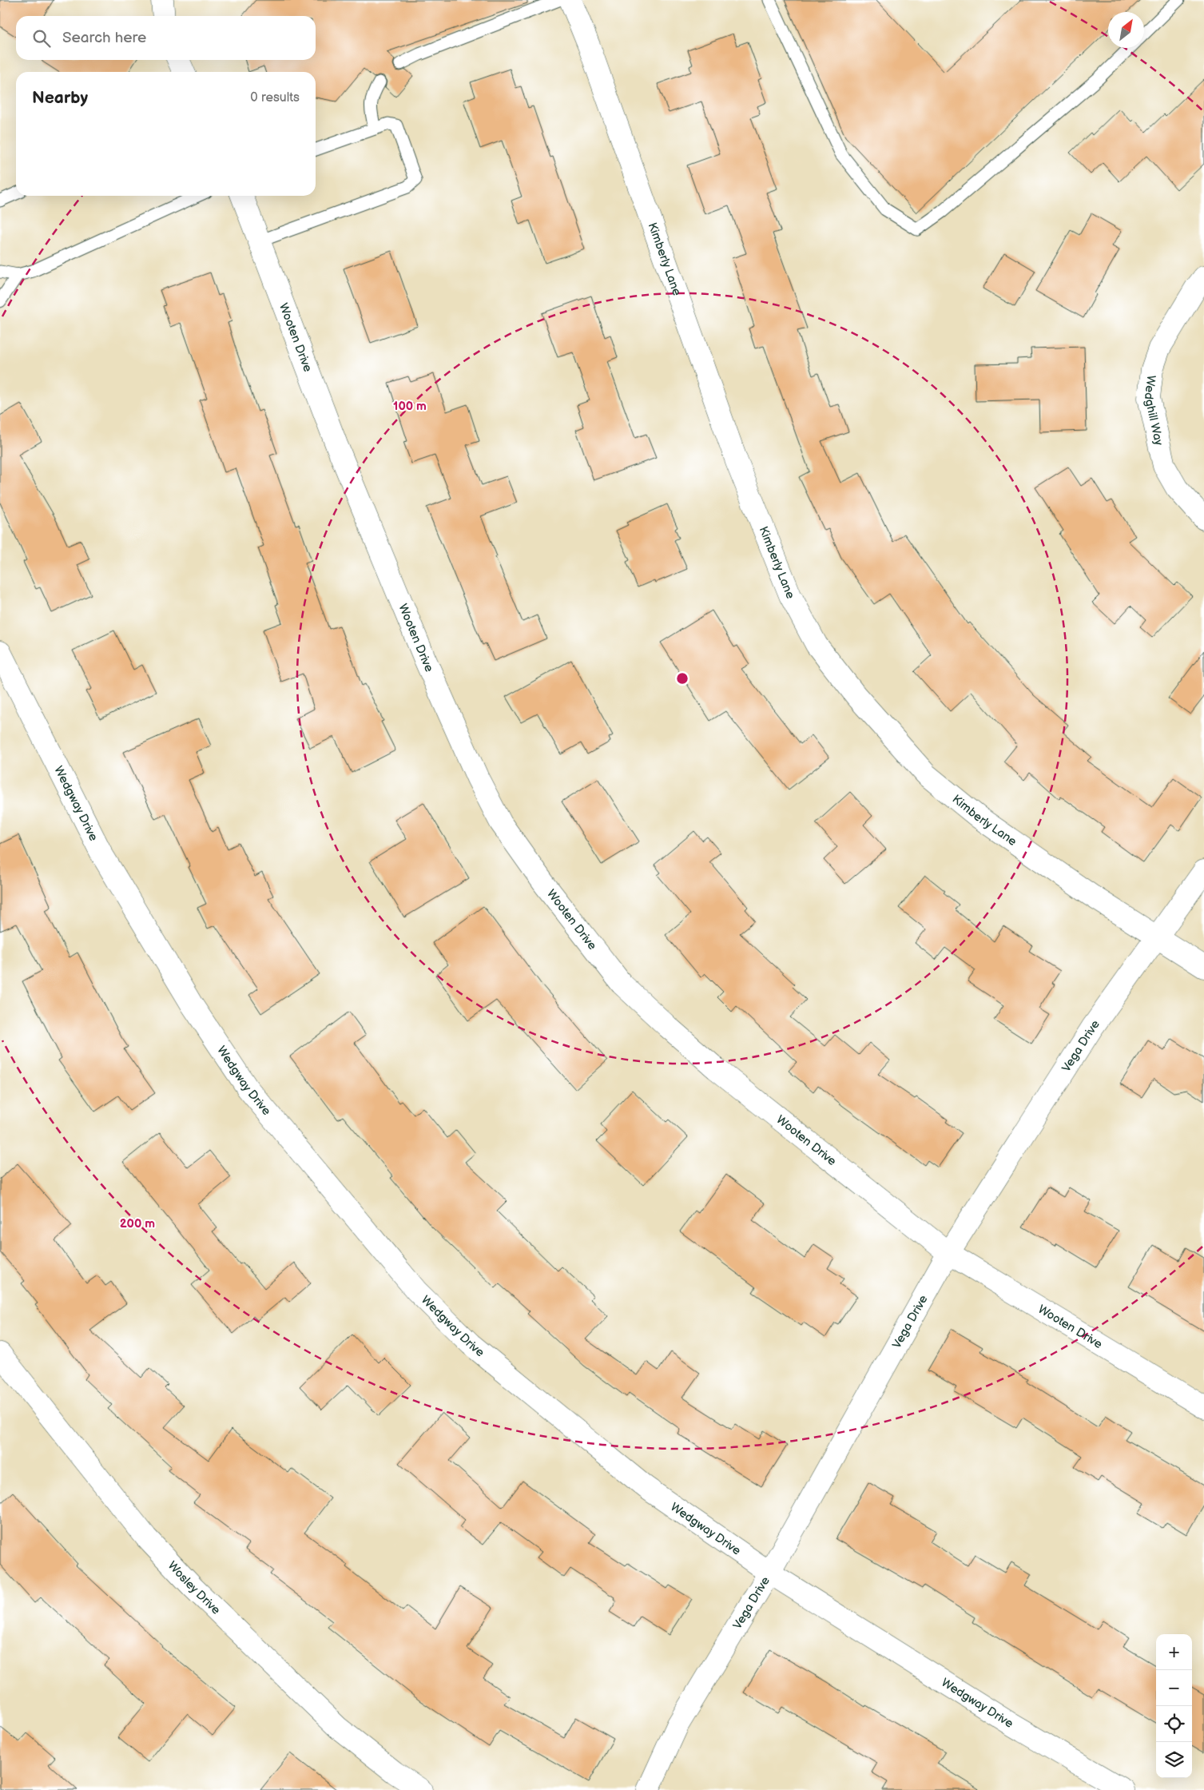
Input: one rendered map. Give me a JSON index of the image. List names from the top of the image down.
{
  "streets": {
    "street": [
      "Kimberly Lane",
      "Wooten Drive",
      "Wedghill Way",
      "Wedgway Drive",
      "Vega Drive",
      "Wosley Drive"
    ]
  },
  "crossings": [
    ["Kimberly Lane", "Vega Drive"],
    ["Wooten Drive", "Vega Drive"],
    ["Wedgway Drive", "Vega Drive"]
  ],
  "north": "top right",
  "page": {
    "search": "Search here",
    "heading": ["Nearby", "0 results"],
    "map_buttons": ["+", "−"]
  },
  "rings": ["100 m", "200 m"]
}
